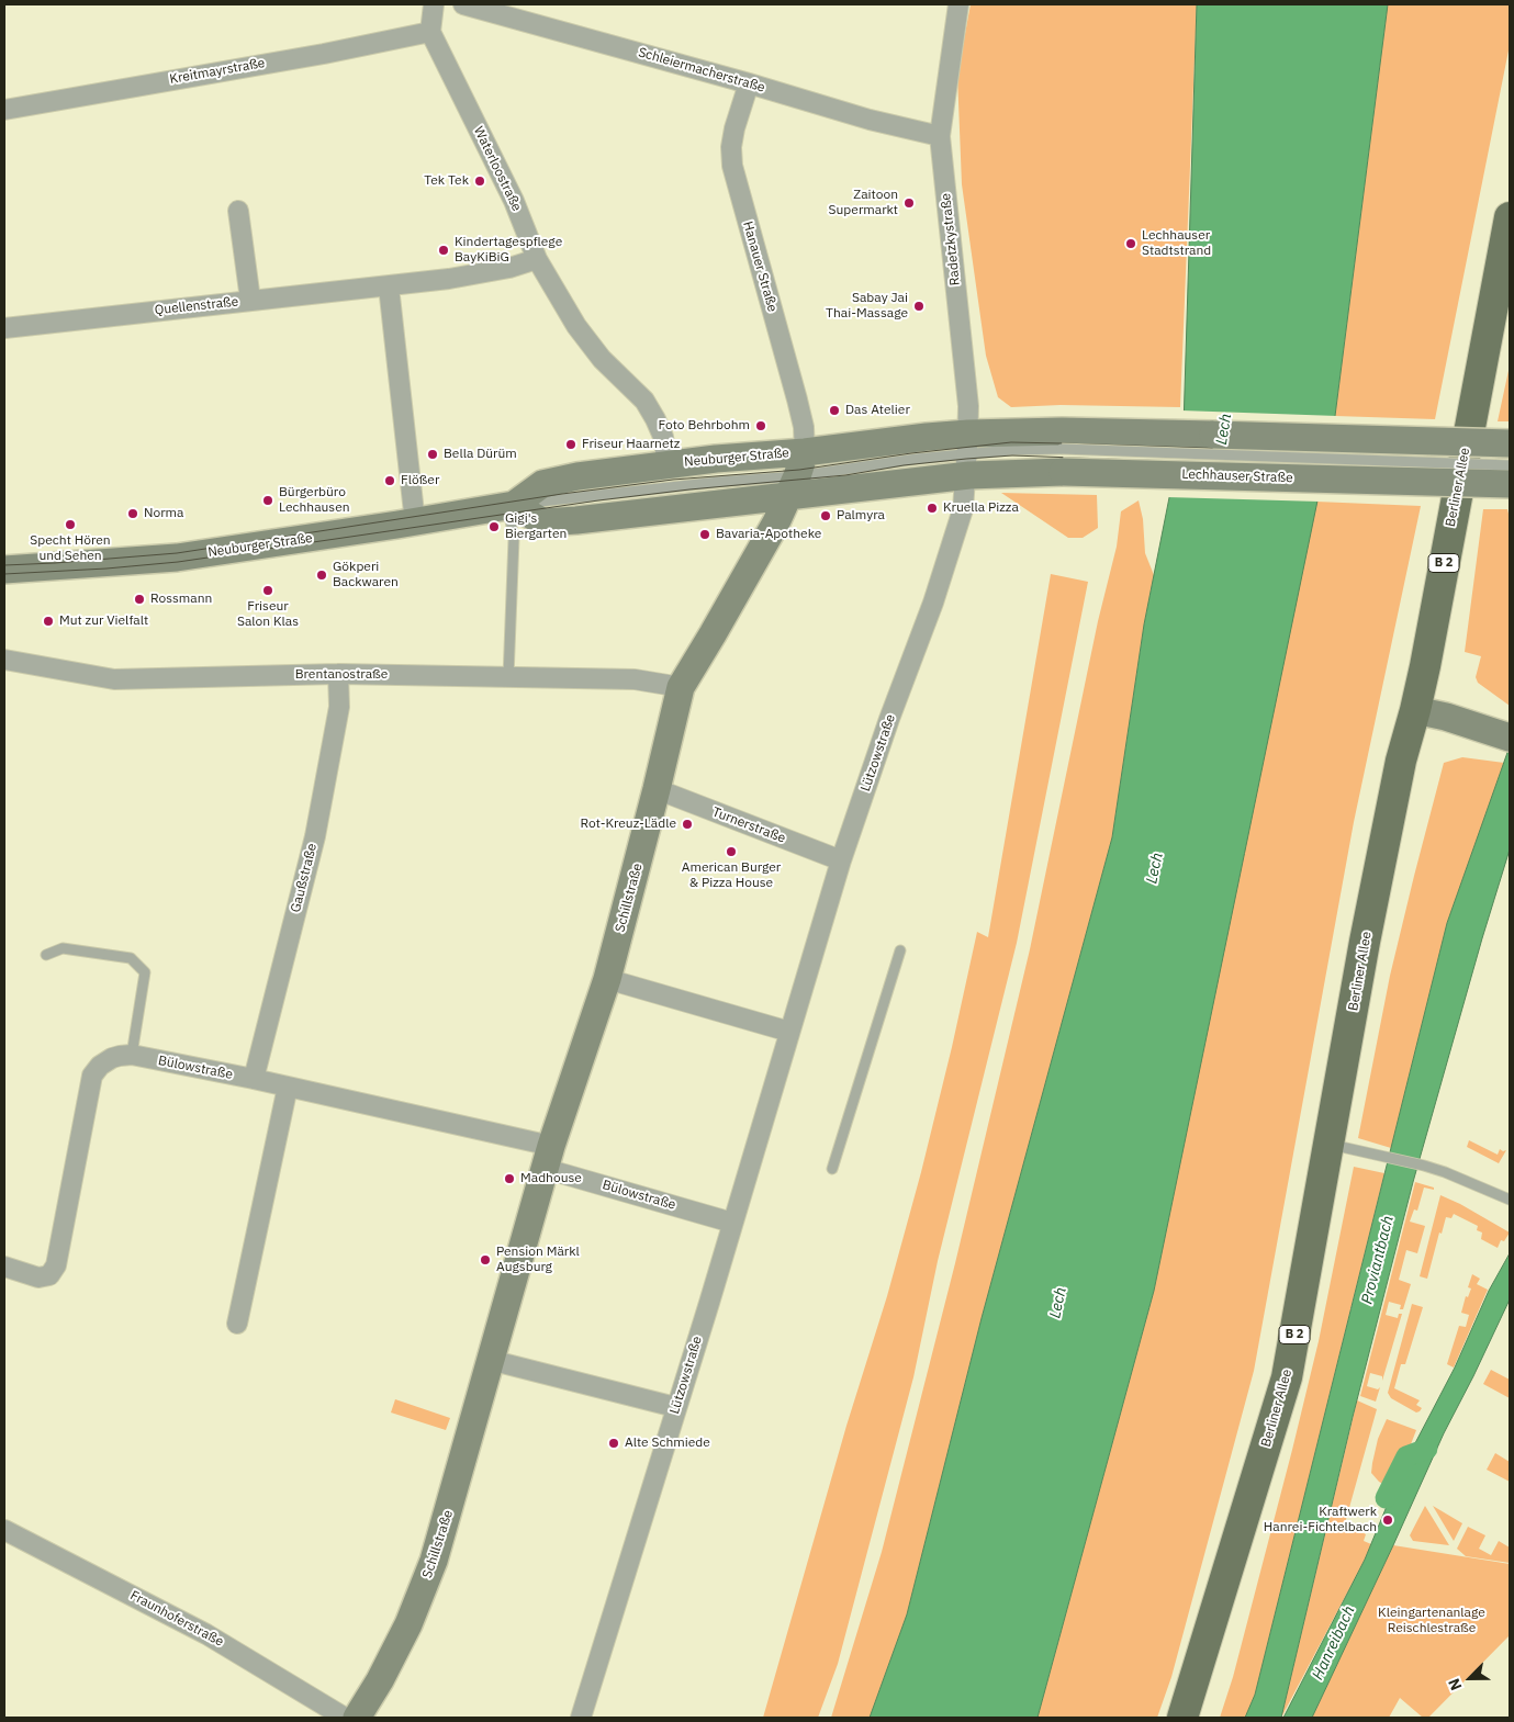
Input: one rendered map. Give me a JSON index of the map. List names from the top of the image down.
{
  "streets": {
    "main road": ["Berliner Allee", "B 2"],
    "street": [
      "Schleiermacherstraße",
      "Kreitmayrstraße",
      "Waterloostraße",
      "Radetzkystraße",
      "Hanauer Straße",
      "Quellenstraße",
      "Neuburger Straße",
      "Lechhauser Straße",
      "Brentanostraße",
      "Lützowstraße",
      "Turnerstraße",
      "Gaußstraße",
      "Schillstraße",
      "Bülowstraße",
      "Fraunhoferstraße"
    ]
  },
  "crossings": [
    ["Schleiermacherstraße", "Radetzkystraße"],
    ["Schleiermacherstraße", "Hanauer Straße"],
    ["Kreitmayrstraße", "Waterloostraße"],
    ["Waterloostraße", "Quellenstraße"],
    ["Waterloostraße", "Neuburger Straße"],
    ["Radetzkystraße", "Neuburger Straße"],
    ["Radetzkystraße", "Lechhauser Straße"],
    ["Radetzkystraße", "Lützowstraße"],
    ["Hanauer Straße", "Neuburger Straße"],
    ["Hanauer Straße", "Schillstraße"],
    ["Neuburger Straße", "Lechhauser Straße"],
    ["Neuburger Straße", "Lützowstraße"],
    ["Neuburger Straße", "Schillstraße"],
    ["Lechhauser Straße", "Lützowstraße"],
    ["Brentanostraße", "Gaußstraße"],
    ["Brentanostraße", "Schillstraße"],
    ["Lützowstraße", "Turnerstraße"],
    ["Lützowstraße", "Bülowstraße"],
    ["Turnerstraße", "Schillstraße"],
    ["Gaußstraße", "Bülowstraße"],
    ["Schillstraße", "Bülowstraße"]
  ],
  "water": ["Lech", "Proviantbach", "Hanreibach"],
  "parks": ["Kleingartenanlage Reischlestraße"],
  "places": [
    "Tek Tek",
    "Zaitoon Supermarkt",
    "Lechhauser Stadtstrand",
    "Kindertagespflege BayKiBiG",
    "Sabay Jai Thai-Massage",
    "Das Atelier",
    "Foto Behrbohm",
    "Friseur Haarnetz",
    "Bella Dürüm",
    "Flößer",
    "Bürgerbüro Lechhausen",
    "Kruella Pizza",
    "Norma",
    "Palmyra",
    "Specht Hören und Sehen",
    "Gigi's Biergarten",
    "Bavaria-Apotheke",
    "Gökperi Backwaren",
    "Friseur Salon Klas",
    "Rossmann",
    "Mut zur Vielfalt",
    "Rot-Kreuz-Lädle",
    "American Burger & Pizza House",
    "Madhouse",
    "Pension Märkl Augsburg",
    "Alte Schmiede",
    "Kraftwerk Hanrei-Fichtelbach"
  ],
  "north": "bottom left"
}
